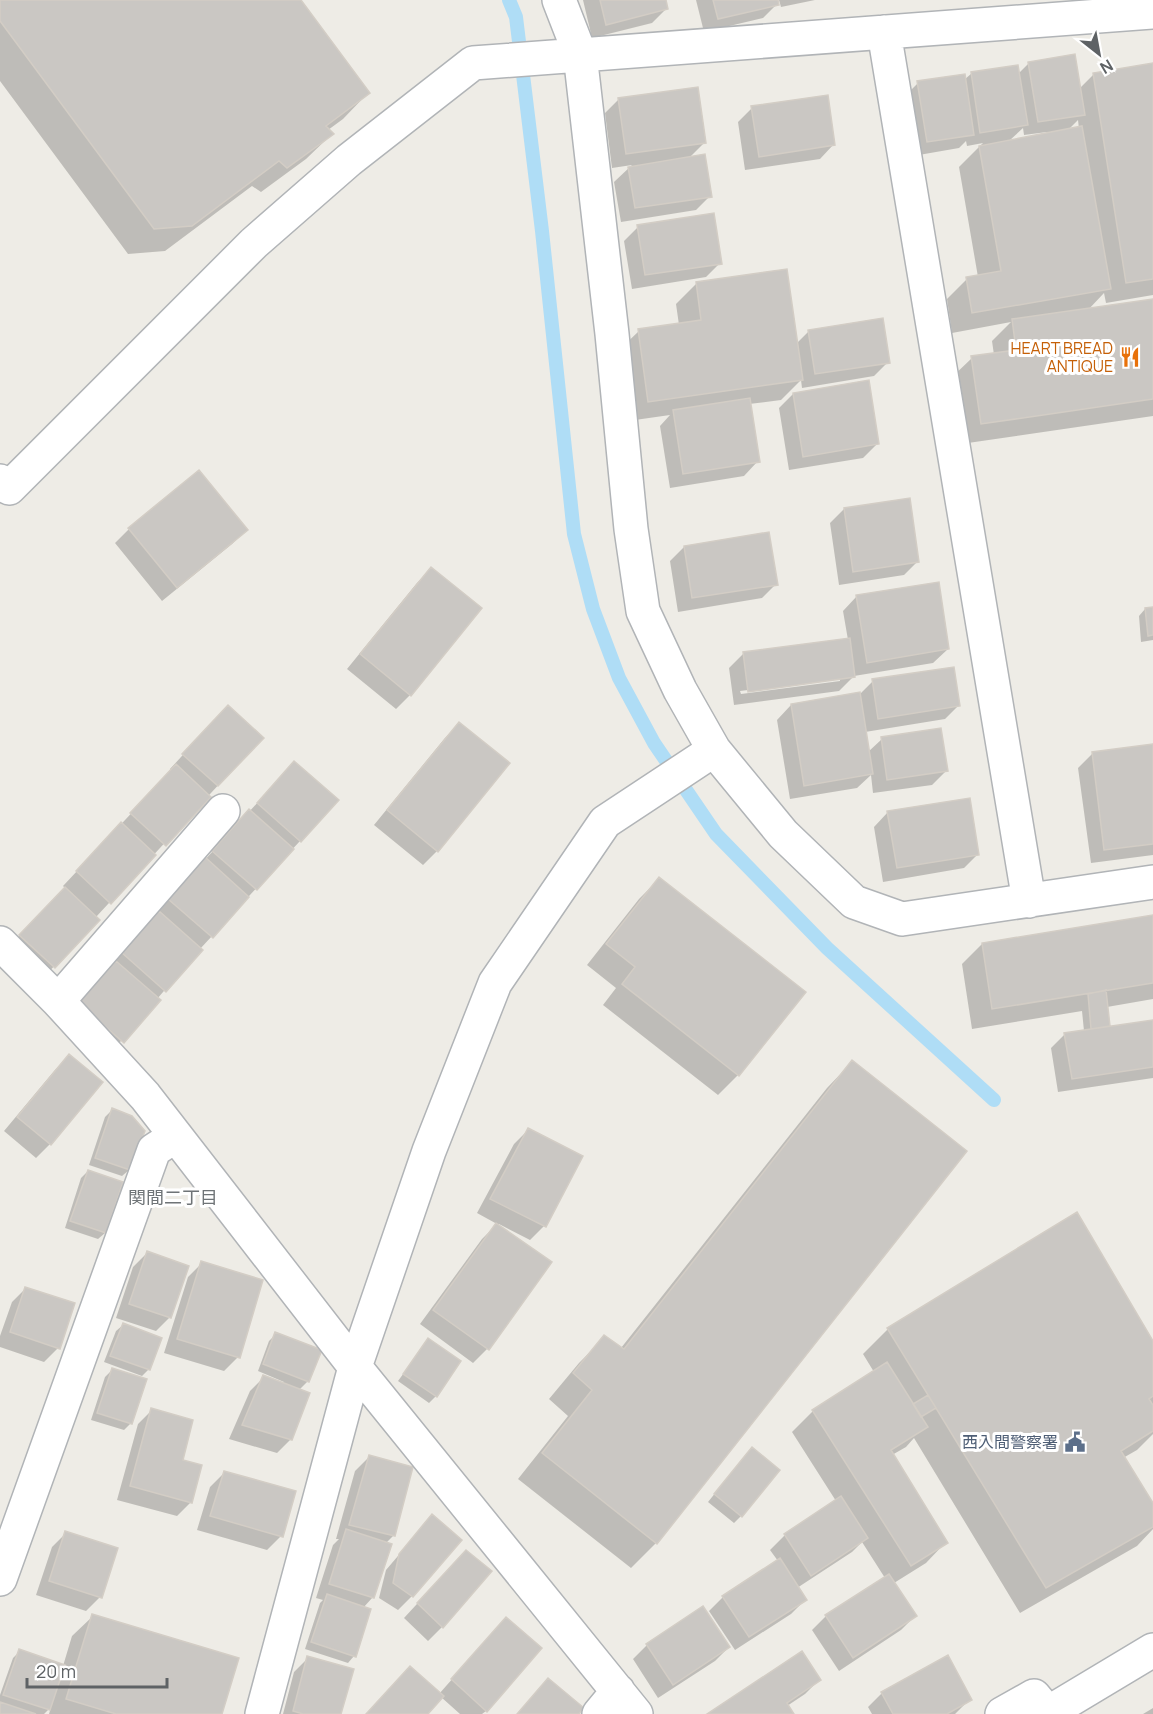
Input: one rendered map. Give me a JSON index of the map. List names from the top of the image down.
{
  "districts": ["関間二丁目"],
  "places": {
    "restaurant": ["HEART BREAD ANTIQUE"],
    "public building": ["西入間警察署"]
  },
  "scale_bar": "20 m",
  "north": "bottom right"
}
